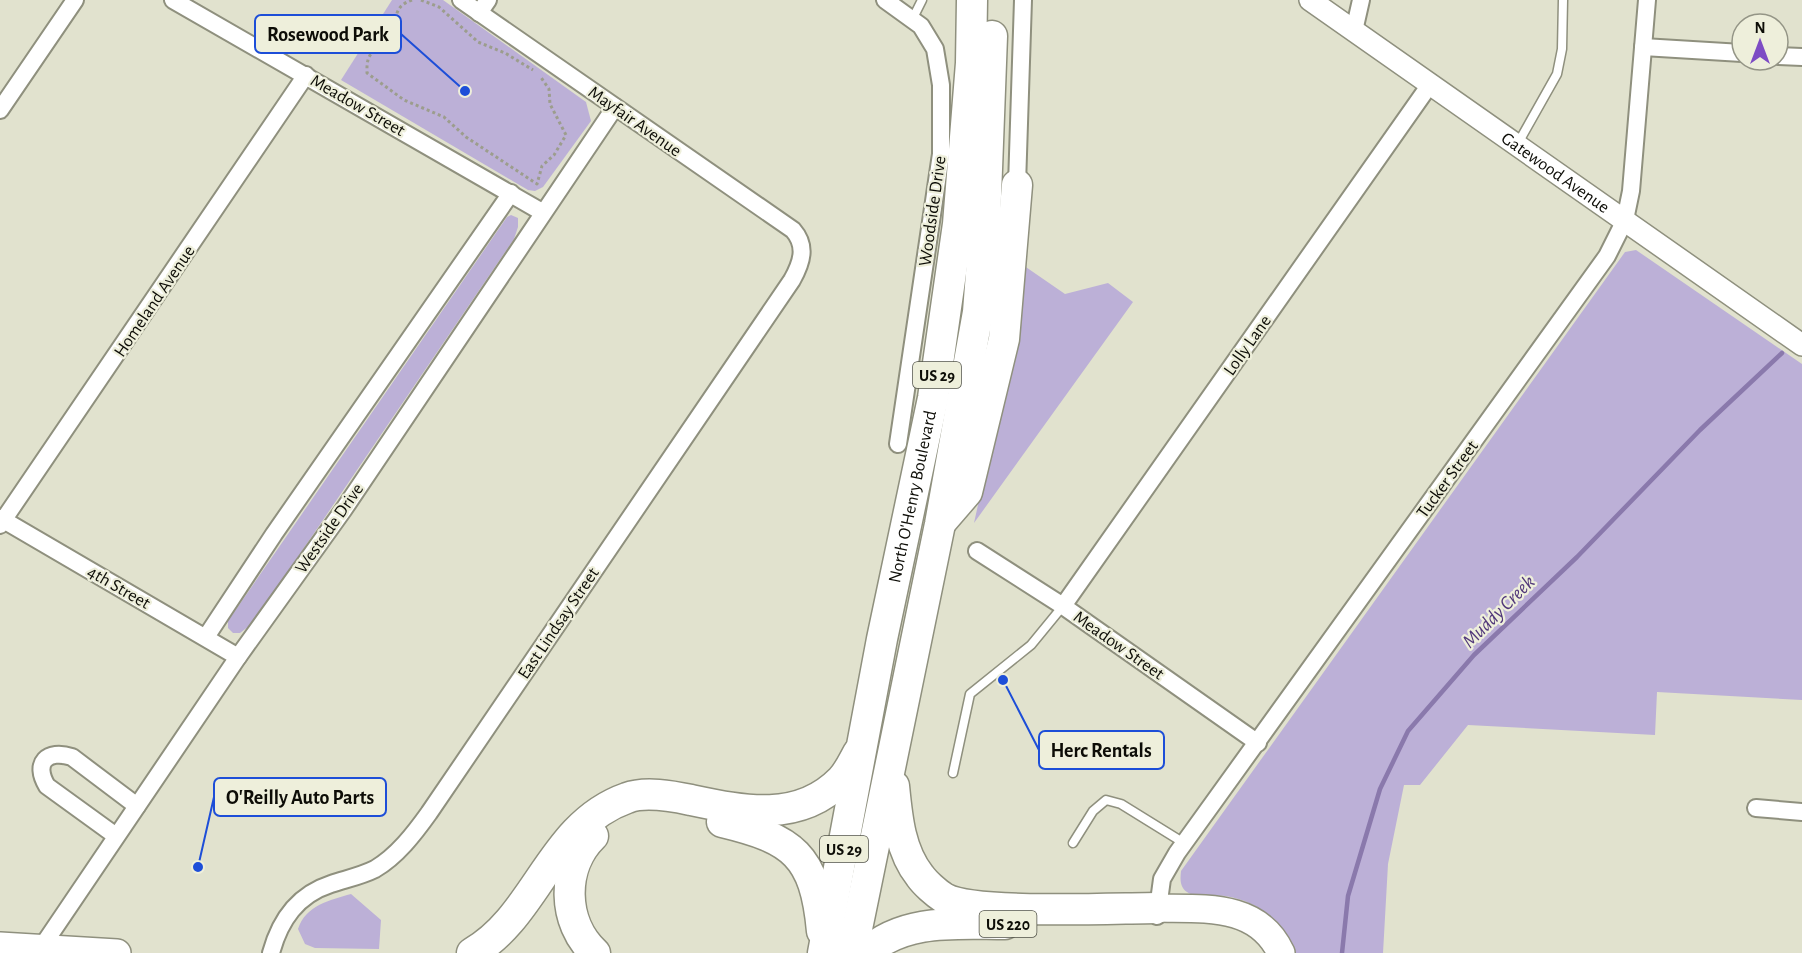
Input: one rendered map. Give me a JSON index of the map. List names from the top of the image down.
{
  "streets": {
    "highway": ["US 29", "North O'Henry Boulevard", "US 220"],
    "street": [
      "Meadow Street",
      "Mayfair Avenue",
      "Gatewood Avenue",
      "Woodside Drive",
      "Homeland Avenue",
      "Lolly Lane",
      "Tucker Street",
      "Westside Drive",
      "4th Street",
      "East Lindsay Street"
    ]
  },
  "crossings": [
    ["Meadow Street", "Homeland Avenue"],
    ["Meadow Street", "Lolly Lane"],
    ["Meadow Street", "Tucker Street"],
    ["Meadow Street", "Westside Drive"],
    ["Mayfair Avenue", "Westside Drive"],
    ["Mayfair Avenue", "East Lindsay Street"],
    ["Gatewood Avenue", "Lolly Lane"],
    ["Gatewood Avenue", "Tucker Street"],
    ["Homeland Avenue", "4th Street"],
    ["Tucker Street", "US 220"],
    ["Westside Drive", "4th Street"]
  ],
  "water": ["Muddy Creek"],
  "places": ["Rosewood Park", "Herc Rentals", "O'Reilly Auto Parts"],
  "north": "top"
}
